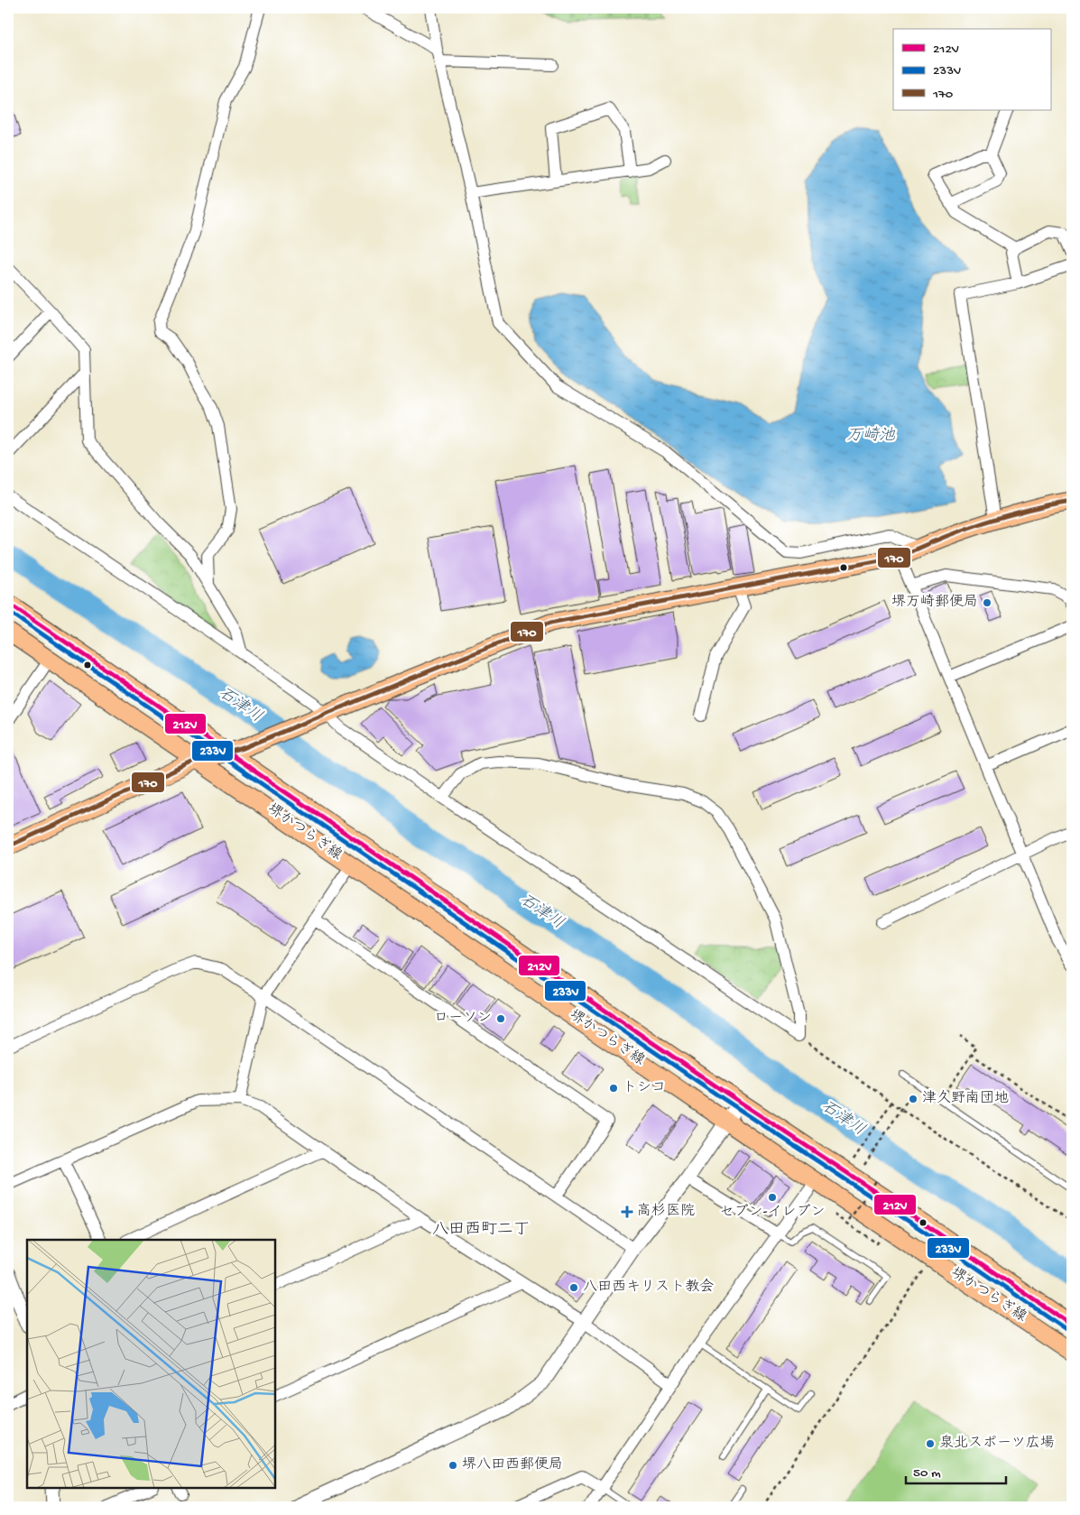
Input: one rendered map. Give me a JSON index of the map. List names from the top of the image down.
{
  "streets": {
    "main road": ["堺かつらぎ線"]
  },
  "districts": ["八田西町二丁"],
  "water": ["万崎池", "石津川"],
  "places": {
    "other": [
      "堺万崎郵便局",
      "ローソン",
      "トシコ",
      "津久野南団地",
      "セブン-イレブン",
      "八田西キリスト教会",
      "泉北スポーツ広場",
      "堺八田西郵便局"
    ],
    "health": ["高杉医院"]
  },
  "lines": ["transit line 170", "transit line 212V", "transit line 233V"],
  "legend": ["212V", "233V", "170"],
  "scale_bar": "50 m"
}
